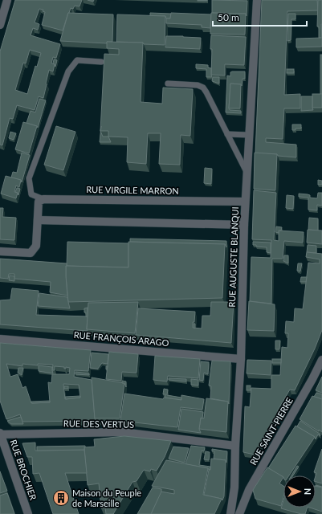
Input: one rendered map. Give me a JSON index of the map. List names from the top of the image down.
{
  "streets": {
    "street": [
      "RUE VIRGILE MARRON",
      "RUE AUGUSTE BLANQUI",
      "RUE FRANÇOIS ARAGO",
      "RUE DES VERTUS",
      "RUE SAINT-PIERRE",
      "RUE BROCHIER"
    ]
  },
  "crossings": [
    ["RUE VIRGILE MARRON", "RUE AUGUSTE BLANQUI"],
    ["RUE AUGUSTE BLANQUI", "RUE FRANÇOIS ARAGO"],
    ["RUE AUGUSTE BLANQUI", "RUE DES VERTUS"],
    ["RUE DES VERTUS", "RUE BROCHIER"]
  ],
  "places": {
    "building": ["Maison du Peuple de Marseille"]
  },
  "scale_bar": "50 m",
  "north": "right"
}
